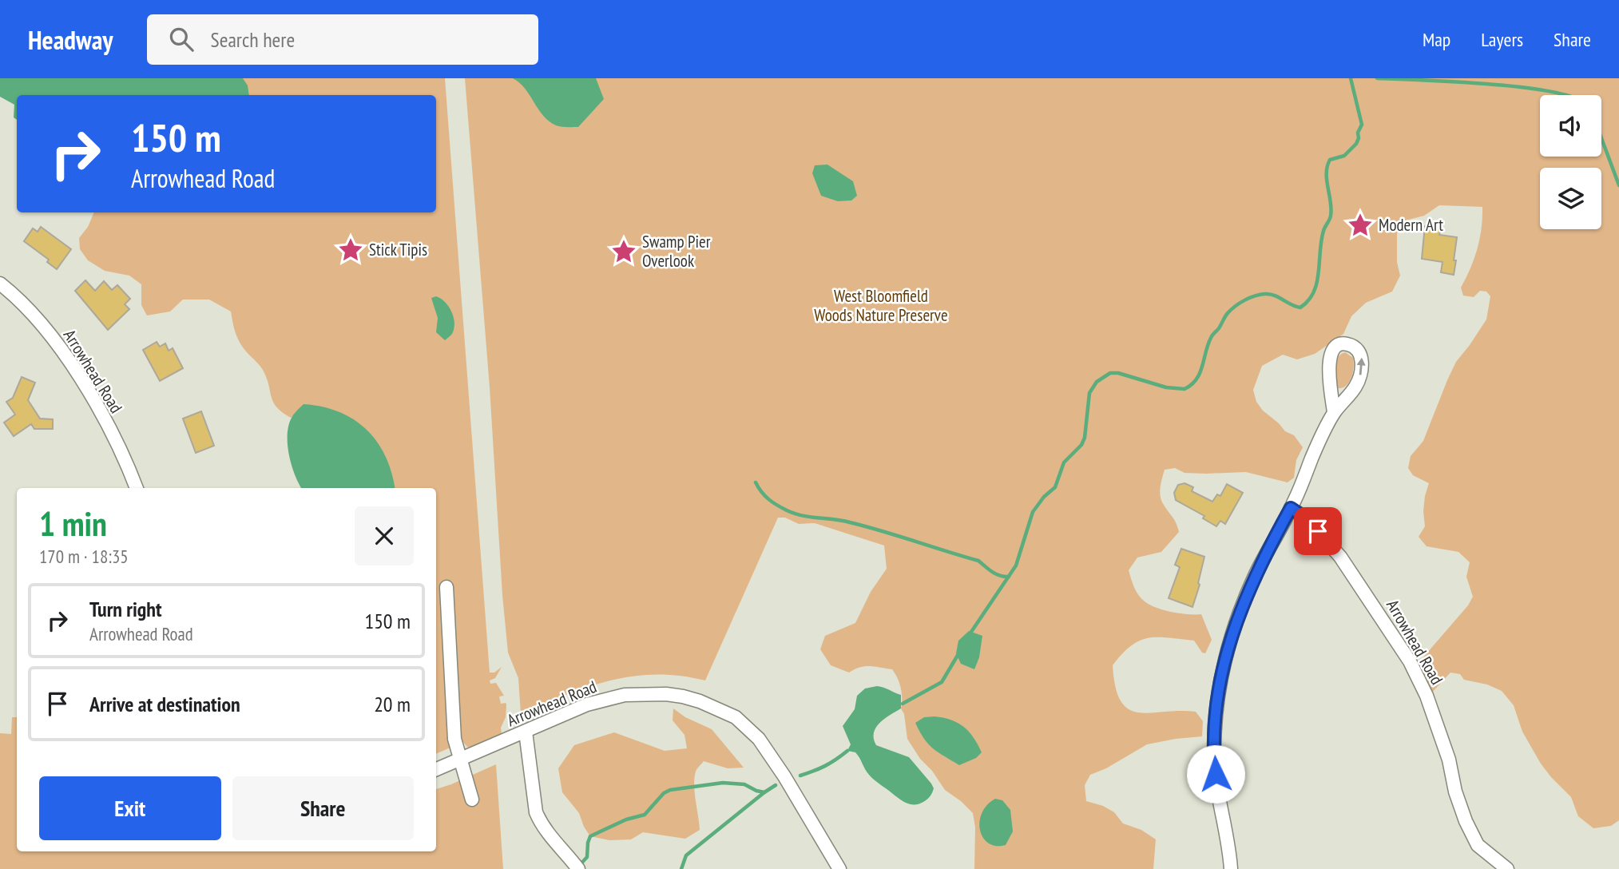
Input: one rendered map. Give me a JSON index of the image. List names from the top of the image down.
{
  "streets": {
    "street": ["Arrowhead Road"]
  },
  "parks": ["West Bloomfield Woods Nature Preserve"],
  "places": {
    "place": ["Modern Art", "Stick Tipis", "Swamp Pier Overlook"]
  },
  "page": {
    "header": "Headway",
    "search": "Search here",
    "nav": ["Map", "Layers", "Share"],
    "turn": ["150 m", "Arrowhead Road"],
    "heading": ["1 min", "170 m · 18:35"],
    "list": [
      {
        "name": "Turn right",
        "note": "Arrowhead Road",
        "value": "150 m"
      },
      {
        "name": "Arrive at destination",
        "value": "20 m"
      }
    ],
    "buttons": ["Exit", "Share"]
  }
}
